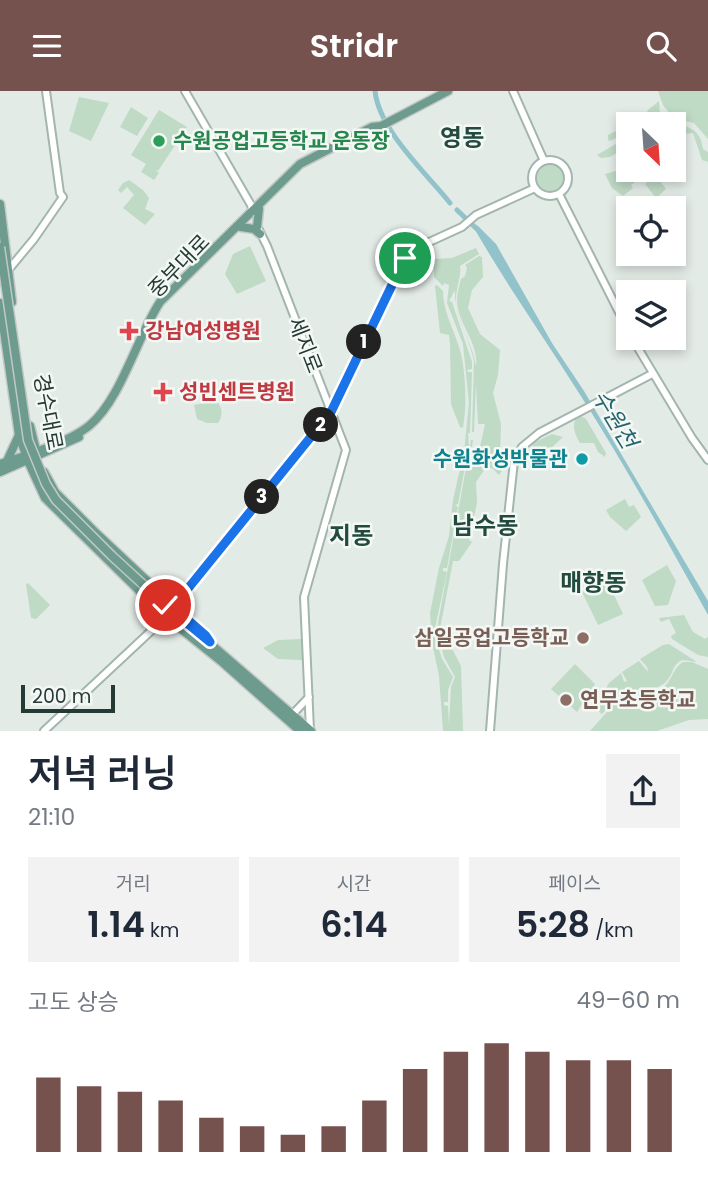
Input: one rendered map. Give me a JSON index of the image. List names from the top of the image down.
{
  "streets": {
    "main road": ["중부대로", "경수대로"],
    "street": ["세지로"]
  },
  "crossings": [
    ["중부대로", "경수대로"],
    ["세지로", "경수대로"]
  ],
  "districts": [
    "영동",
    "남수동",
    "지동",
    "매향동"
  ],
  "water": ["수원천"],
  "places": {
    "other": [
      "수원공업고등학교 운동장",
      "수원화성박물관",
      "삼일공업고등학교",
      "연무초등학교"
    ],
    "health": ["강남여성병원", "성빈센트병원"]
  },
  "scale_bar": "200 m",
  "north": "bottom right",
  "page": {
    "header": "Stridr",
    "pins": ["1", "2", "3"],
    "scale": "200 m",
    "heading": ["저녁 러닝", "21:10"],
    "stats": [
      ["거리", "1.14 km"],
      ["시간", "6:14"],
      ["페이스", "5:28 /km"]
    ],
    "chart": ["고도 상승", "49–60 m"]
  }
}
